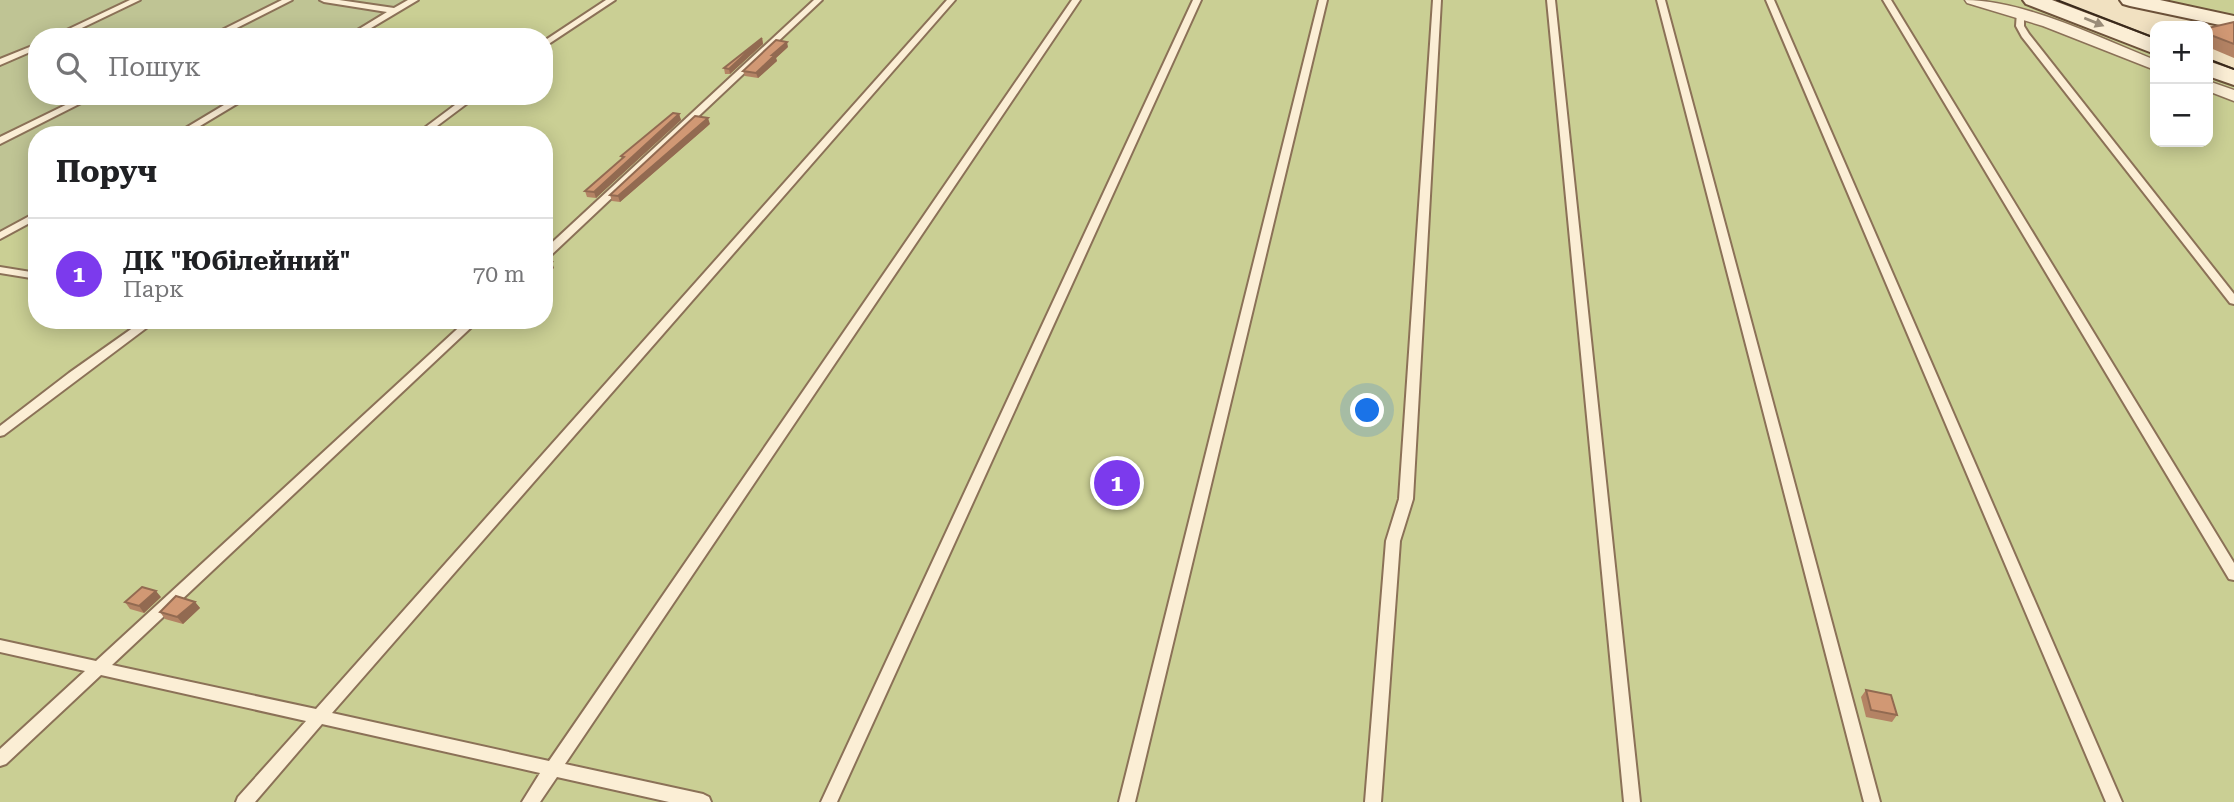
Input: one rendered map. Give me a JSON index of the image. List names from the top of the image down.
{
  "page": {
    "map_buttons": ["+", "−"],
    "search": "Пошук",
    "heading": "Поруч",
    "list": [
      {
        "mark": "1",
        "name": "ДК \"Юбілейний\"",
        "note": "Парк",
        "value": "70 m"
      }
    ],
    "pins": "1"
  }
}
